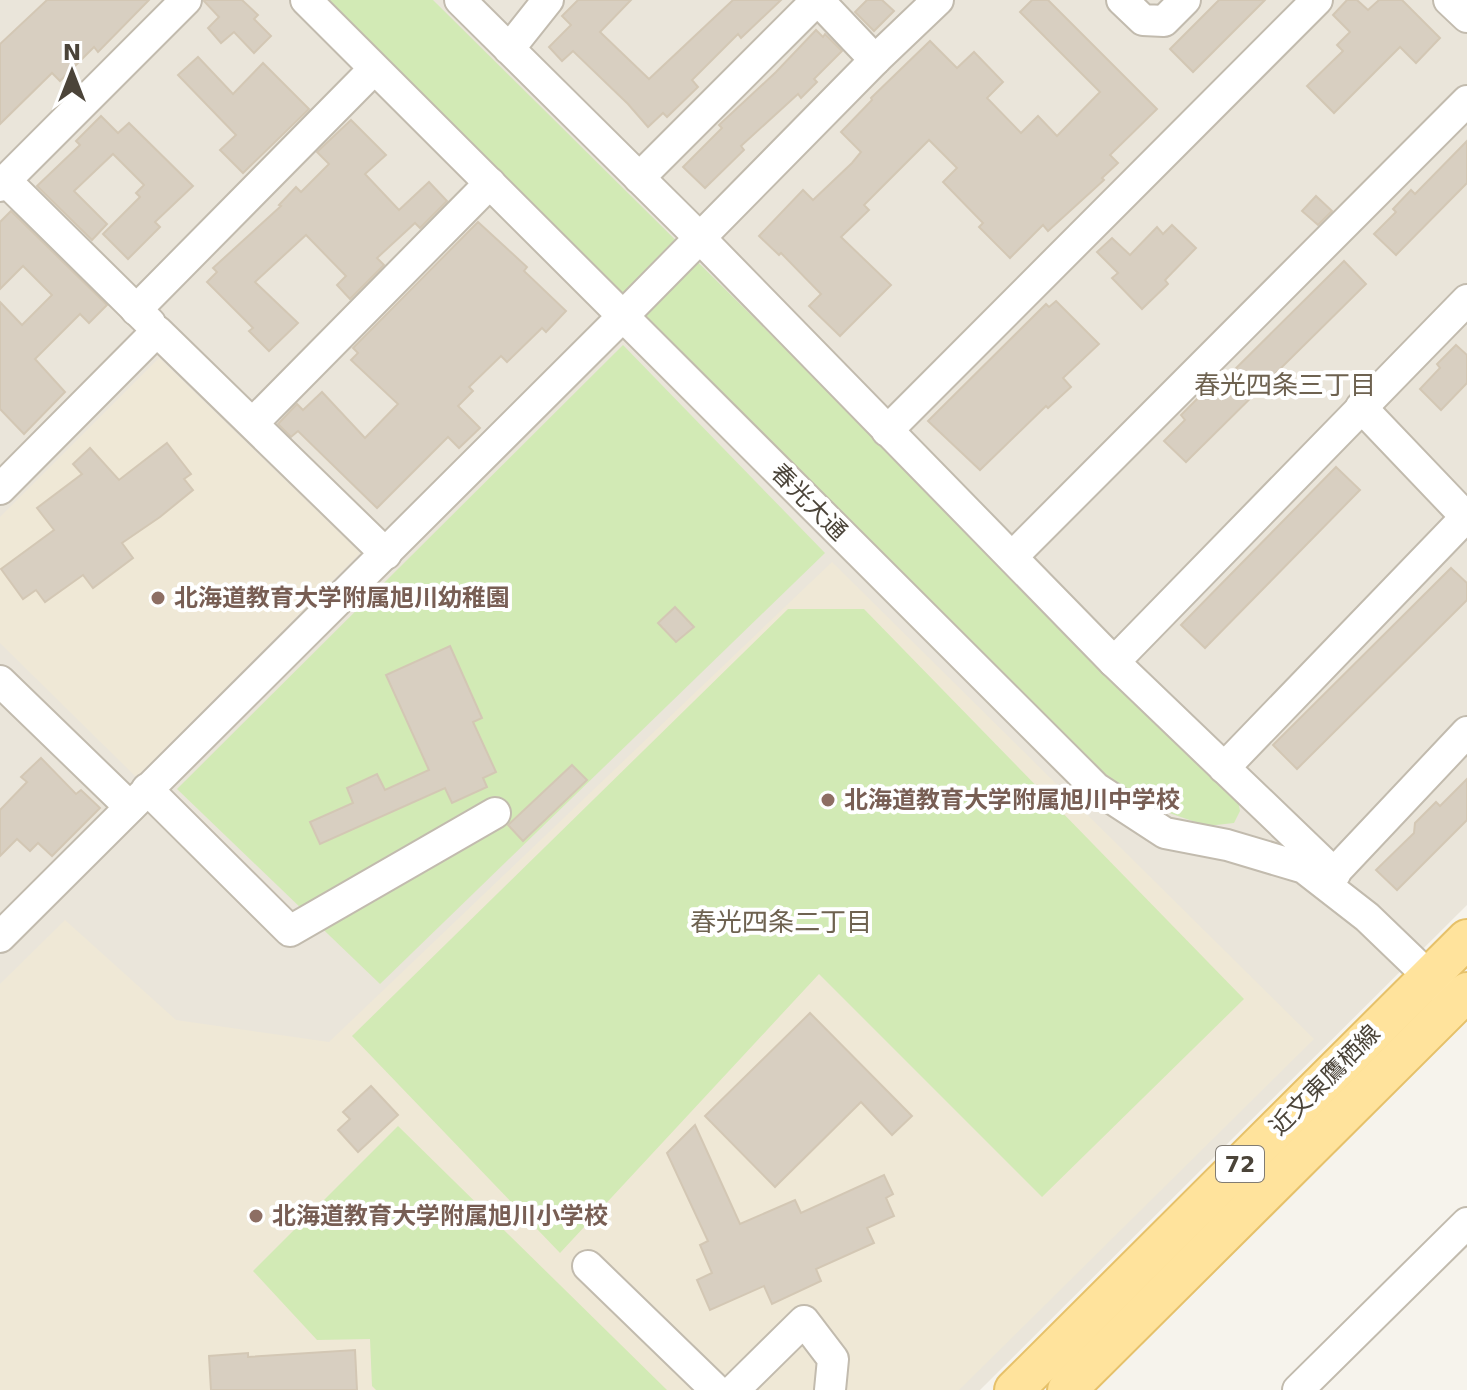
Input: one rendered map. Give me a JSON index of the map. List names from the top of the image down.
{
  "streets": {
    "main road": ["近文東鷹栖線", "72"],
    "street": ["春光大通"]
  },
  "crossings": [
    ["春光大通", "近文東鷹栖線"]
  ],
  "districts": ["春光四条三丁目", "春光四条二丁目"],
  "places": ["北海道教育大学附属旭川幼稚園", "北海道教育大学附属旭川中学校", "北海道教育大学附属旭川小学校"],
  "north": "top"
}
